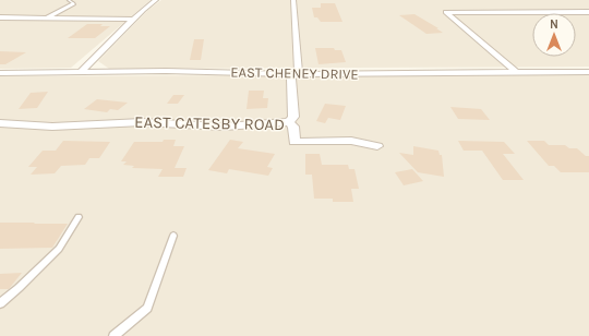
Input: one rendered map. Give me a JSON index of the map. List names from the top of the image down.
{
  "streets": {
    "street": ["EAST CHENEY DRIVE", "EAST CATESBY ROAD"]
  },
  "north": "top"
}
